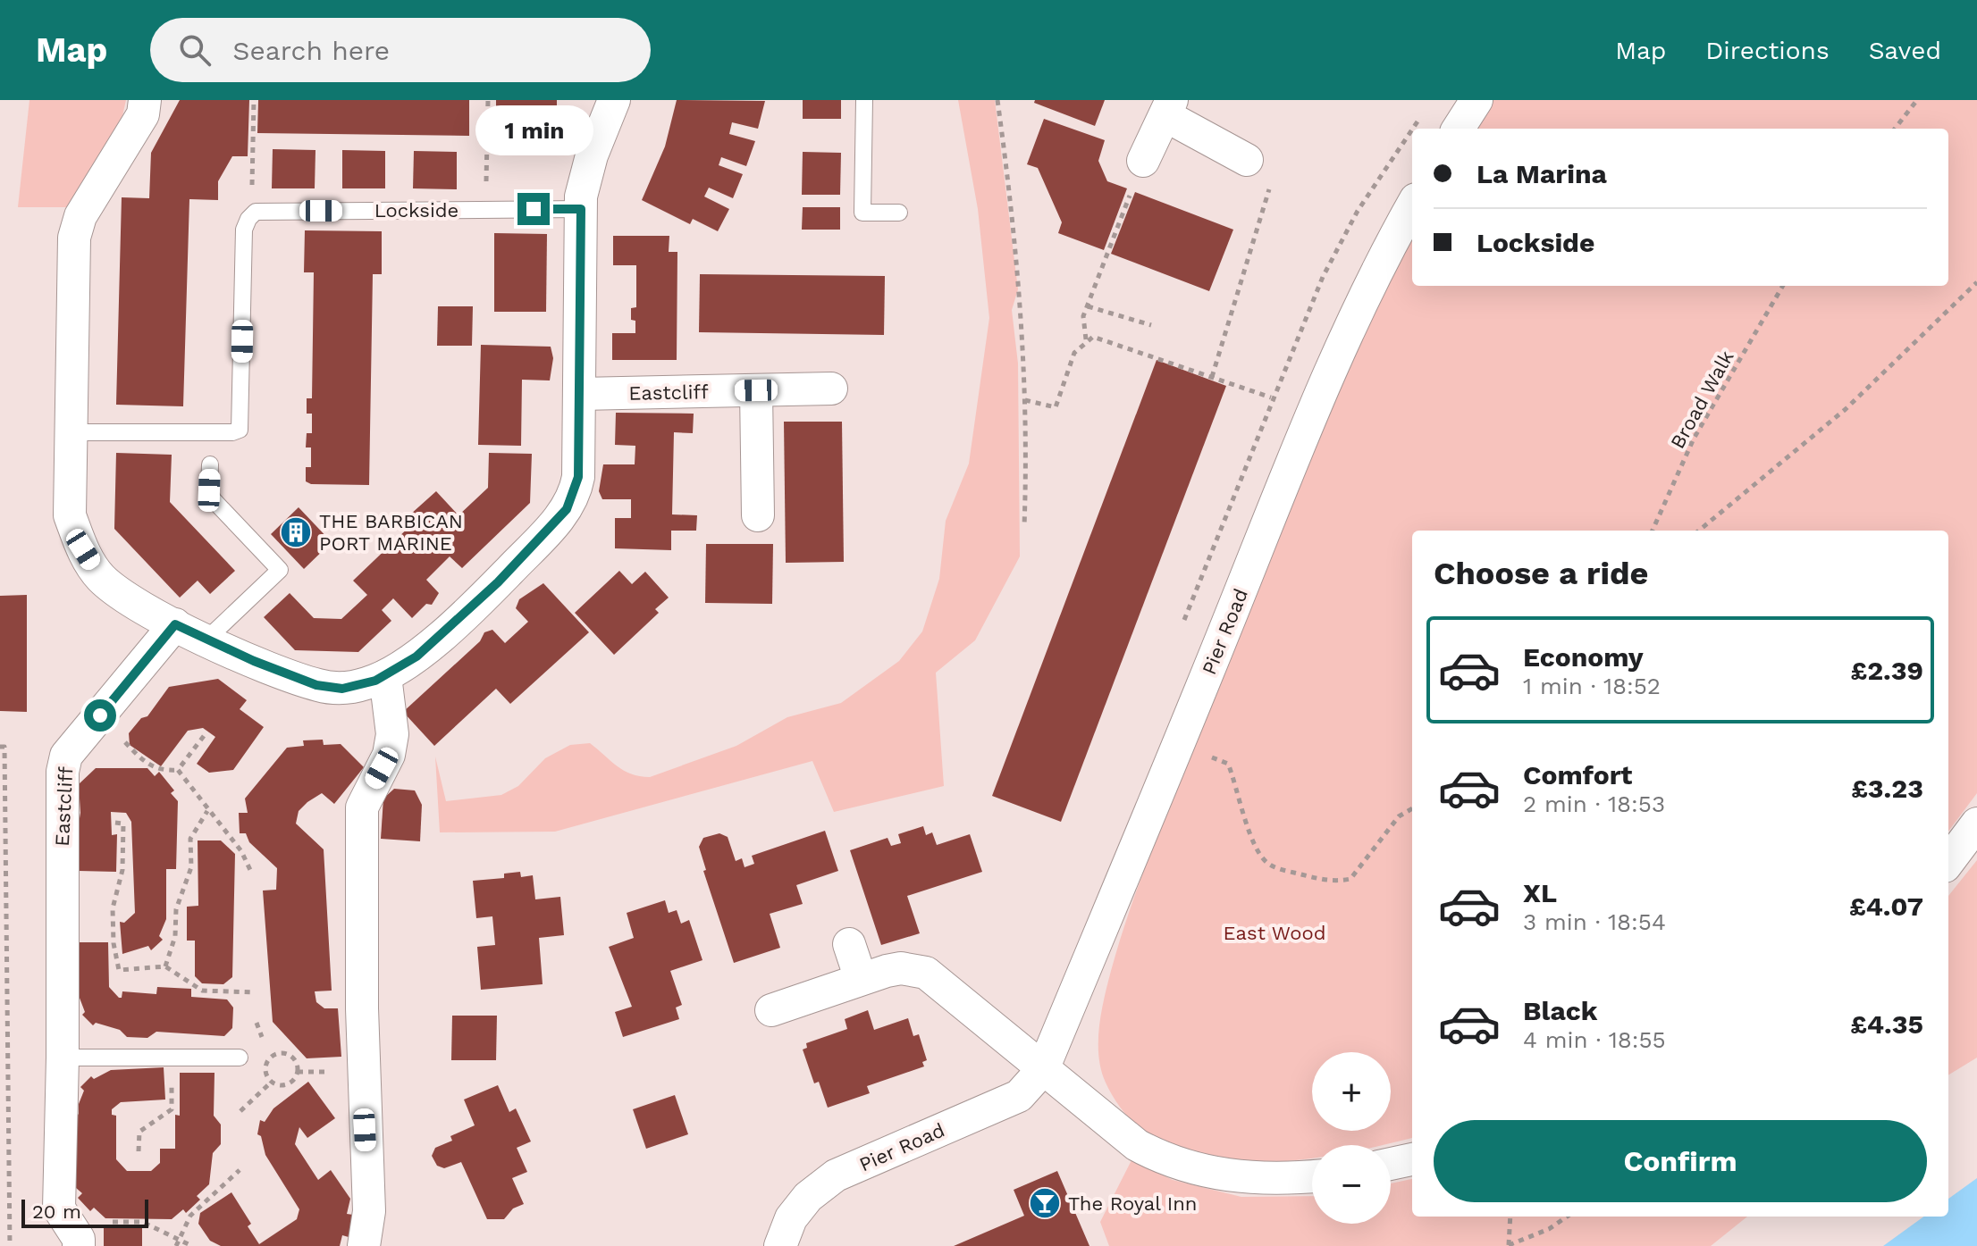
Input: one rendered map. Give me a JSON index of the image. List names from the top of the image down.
{
  "streets": {
    "street": ["Eastcliff", "Pier Road"],
    "lane": ["Lockside"],
    "path": ["Broad Walk"]
  },
  "parks": ["East Wood"],
  "places": {
    "building": ["THE BARBICAN PORT MARINE"],
    "bar": ["The Royal Inn"]
  },
  "scale_bar": "20 m",
  "page": {
    "header": "Map",
    "search": "Search here",
    "nav": ["Map", "Directions", "Saved"],
    "bubble": "1 min",
    "banner": ["La Marina", "Lockside"],
    "heading": "Choose a ride",
    "list": [
      {
        "name": "Economy",
        "note": "1 min · 18:52",
        "value": "£2.39"
      },
      {
        "name": "Comfort",
        "note": "2 min · 18:53",
        "value": "£3.23"
      },
      {
        "name": "XL",
        "note": "3 min · 18:54",
        "value": "£4.07"
      },
      {
        "name": "Black",
        "note": "4 min · 18:55",
        "value": "£4.35"
      }
    ],
    "map_buttons": ["+", "−"],
    "buttons": "Confirm",
    "scale": "20 m"
  }
}
